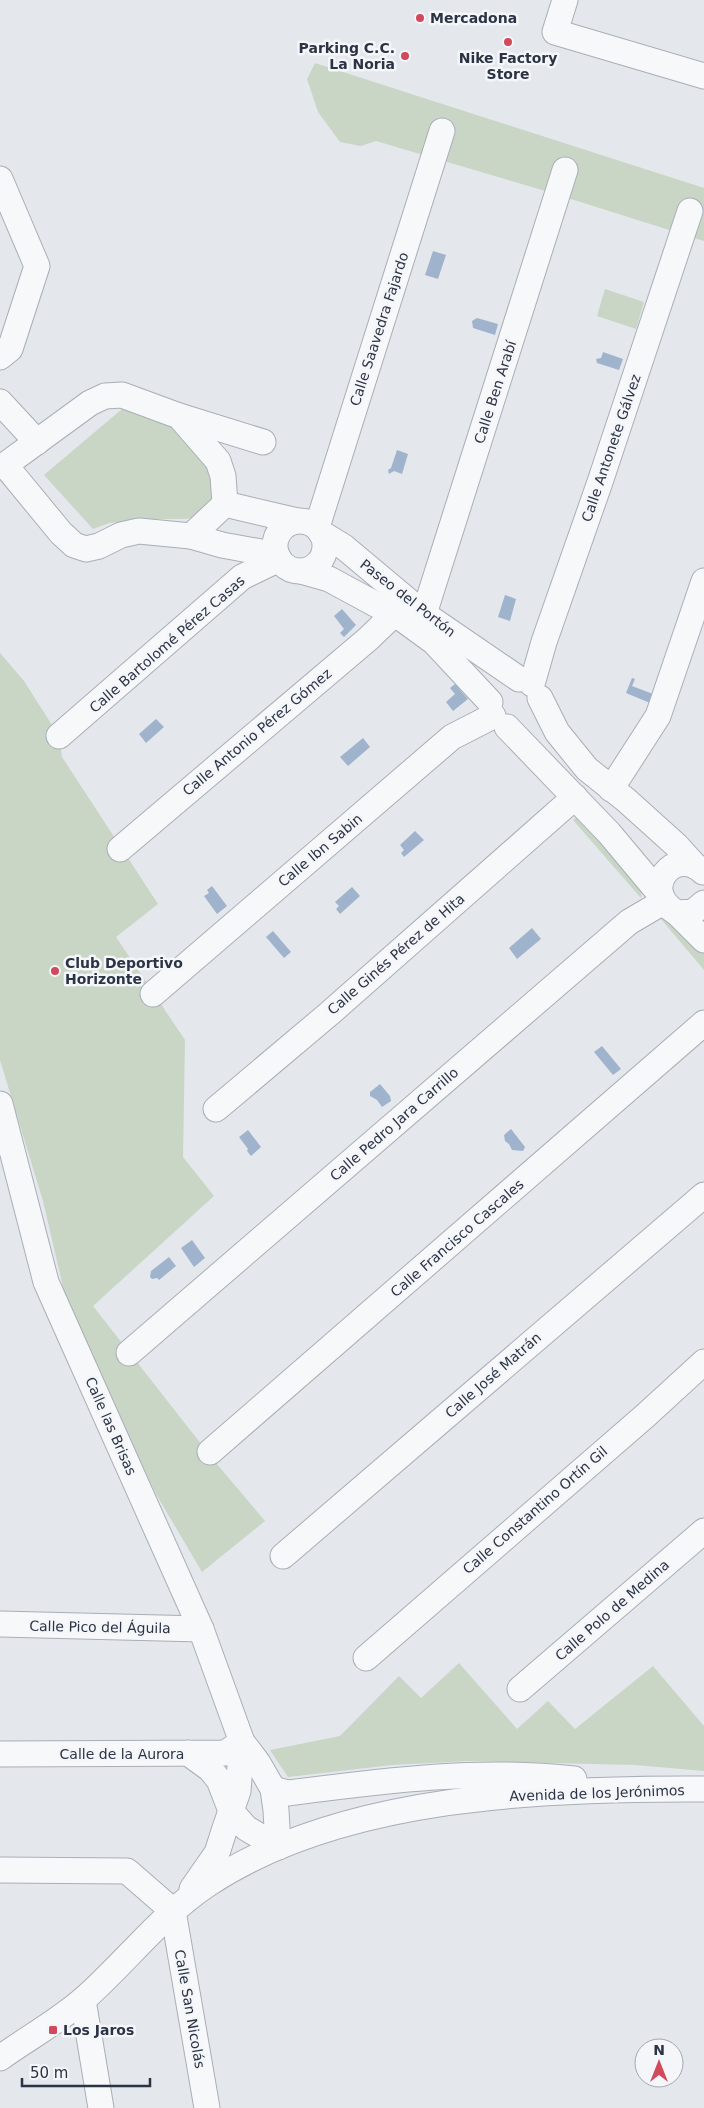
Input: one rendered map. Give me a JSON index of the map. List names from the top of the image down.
{
  "streets": {
    "street": [
      "Calle Saavedra Fajardo",
      "Calle Ben Arabí",
      "Calle Antonete Gálvez",
      "Paseo del Portón",
      "Calle Bartolomé Pérez Casas",
      "Calle Antonio Pérez Gómez",
      "Calle Ibn Sabin",
      "Calle Ginés Pérez de Hita",
      "Calle Pedro Jara Carrillo",
      "Calle Francisco Cascales",
      "Calle José Matrán",
      "Calle las Brisas",
      "Calle Constantino Ortín Gil",
      "Calle Polo de Medina",
      "Calle Pico del Águila",
      "Calle de la Aurora",
      "Avenida de los Jerónimos",
      "Calle San Nicolás"
    ]
  },
  "crossings": [
    ["Calle Saavedra Fajardo", "Paseo del Portón"],
    ["Calle Saavedra Fajardo", "Calle Bartolomé Pérez Casas"],
    ["Calle Ben Arabí", "Paseo del Portón"],
    ["Calle Antonete Gálvez", "Paseo del Portón"],
    ["Calle Antonete Gálvez", "Calle Ibn Sabin"],
    ["Paseo del Portón", "Calle Bartolomé Pérez Casas"],
    ["Paseo del Portón", "Calle Antonio Pérez Gómez"],
    ["Paseo del Portón", "Calle Ibn Sabin"],
    ["Paseo del Portón", "Calle Ginés Pérez de Hita"],
    ["Paseo del Portón", "Calle Pedro Jara Carrillo"],
    ["Calle las Brisas", "Calle Pico del Águila"],
    ["Calle las Brisas", "Calle de la Aurora"],
    ["Avenida de los Jerónimos", "Calle San Nicolás"]
  ],
  "places": {
    "other": [
      "Mercadona",
      "Nike Factory Store",
      "Parking C.C. La Noria",
      "Club Deportivo Horizonte"
    ],
    "transit": ["Los Jaros"]
  },
  "scale_bar": "50 m",
  "north": "top"
}
